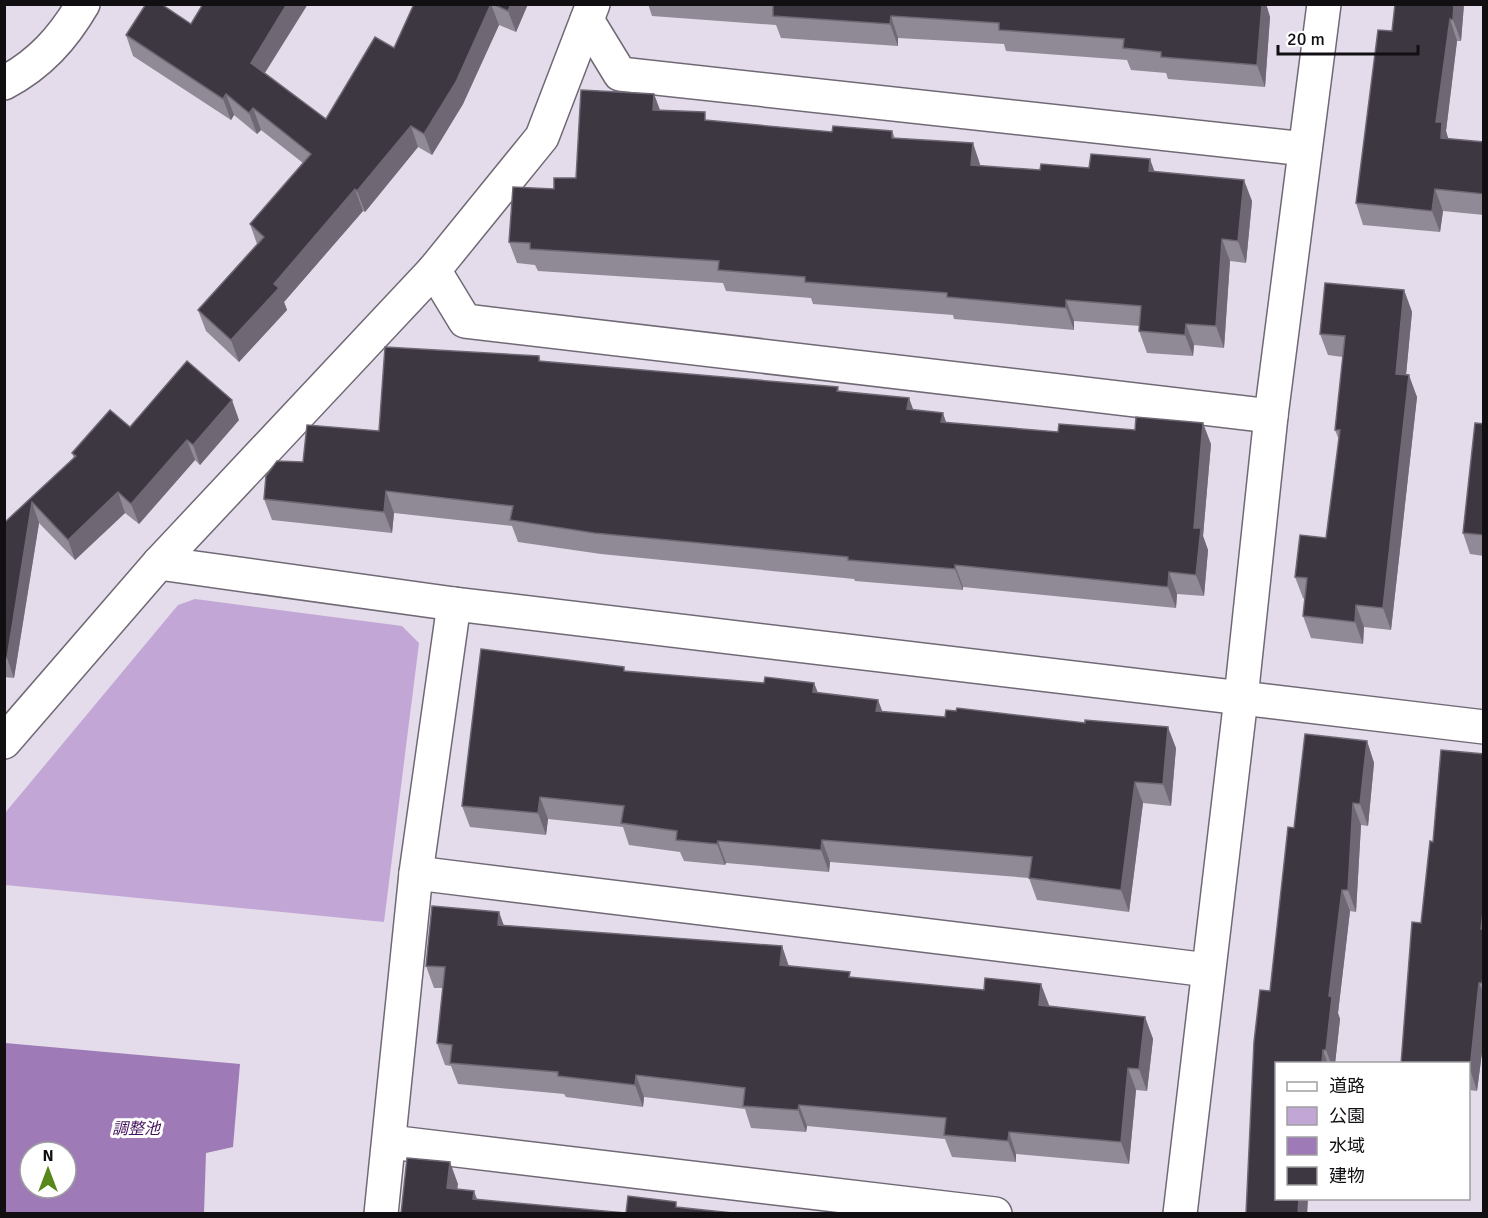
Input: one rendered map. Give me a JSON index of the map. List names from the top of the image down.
{
  "water": ["調整池"],
  "legend": [
    "道路",
    "公園",
    "水域",
    "建物"
  ],
  "scale_bar": "20 m",
  "north": "top"
}
